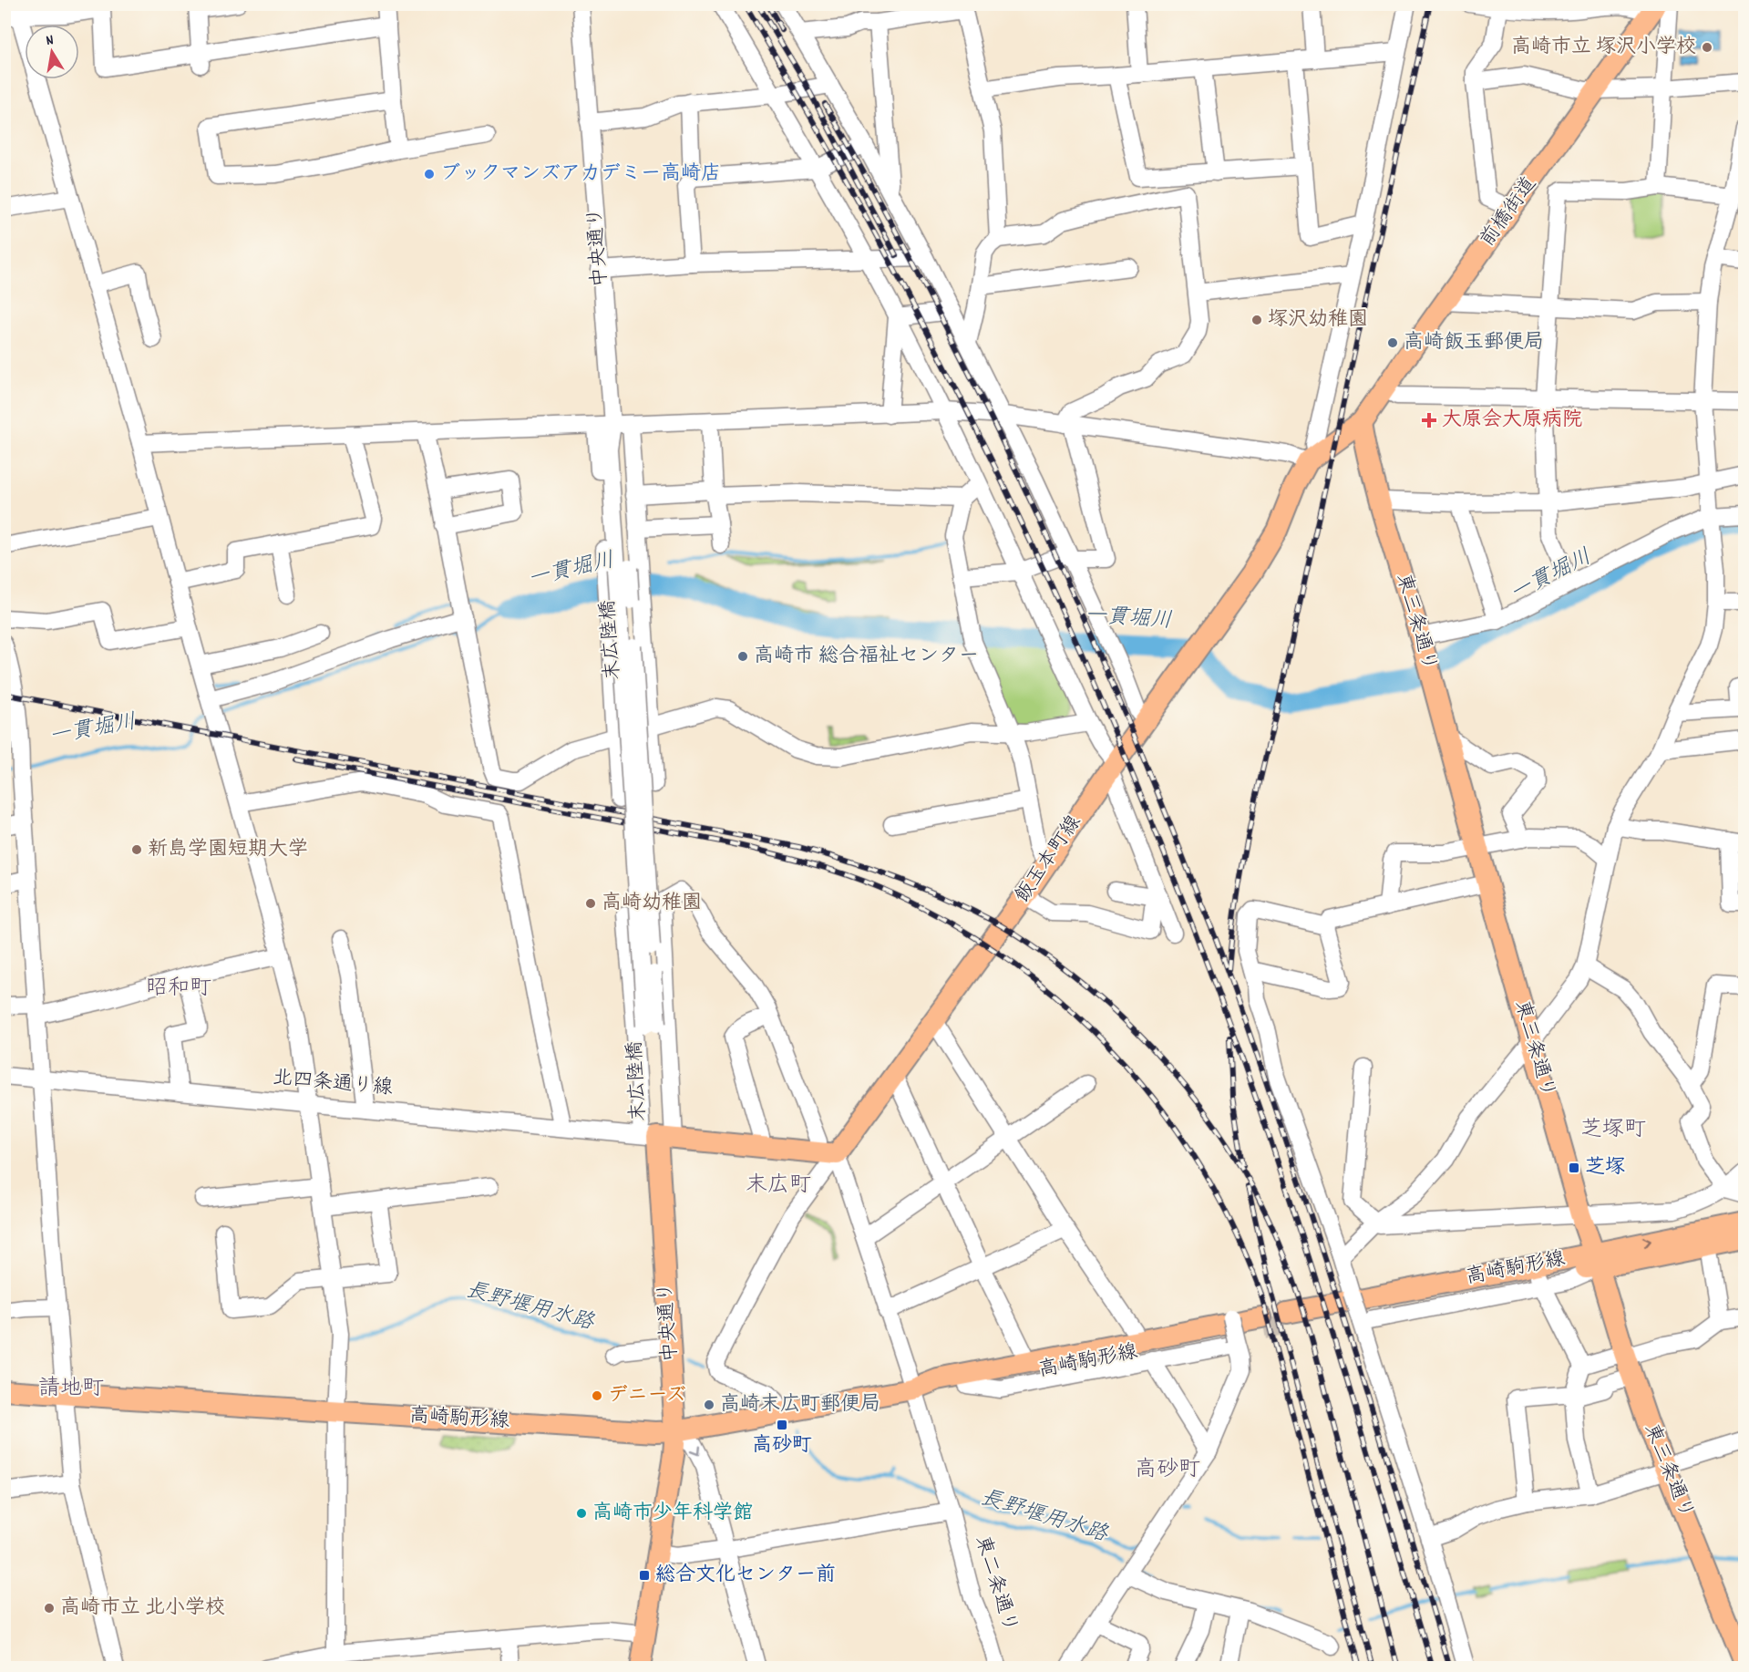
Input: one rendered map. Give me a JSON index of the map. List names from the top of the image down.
{
  "streets": {
    "main road": [
      "前橋街道",
      "中央通り",
      "東三条通り",
      "飯玉本町線",
      "高崎駒形線"
    ],
    "street": ["末広陸橋", "北四条通り線", "東二条通り"]
  },
  "crossings": [
    ["前橋街道", "東三条通り"],
    ["前橋街道", "飯玉本町線"],
    ["中央通り", "末広陸橋"],
    ["中央通り", "北四条通り線"],
    ["中央通り", "高崎駒形線"],
    ["東三条通り", "飯玉本町線"],
    ["東三条通り", "高崎駒形線"],
    ["末広陸橋", "北四条通り線"],
    ["末広陸橋", "東二条通り"],
    ["飯玉本町線", "東二条通り"],
    ["高崎駒形線", "東二条通り"]
  ],
  "districts": [
    "昭和町",
    "芝塚町",
    "末広町",
    "請地町",
    "高砂町"
  ],
  "water": ["一貫堀川", "長野堰用水路"],
  "places": {
    "other": [
      "高崎市立 塚沢小学校",
      "ブックマンズアカデミー高崎店",
      "塚沢幼稚園",
      "高崎飯玉郵便局",
      "高崎市 総合福祉センター",
      "新島学園短期大学",
      "高崎幼稚園",
      "デニーズ",
      "高崎末広町郵便局",
      "高崎市少年科学館",
      "高崎市立 北小学校"
    ],
    "health": ["大原会大原病院"],
    "transit": ["芝塚", "高砂町", "総合文化センター前"]
  },
  "north": "top"
}
